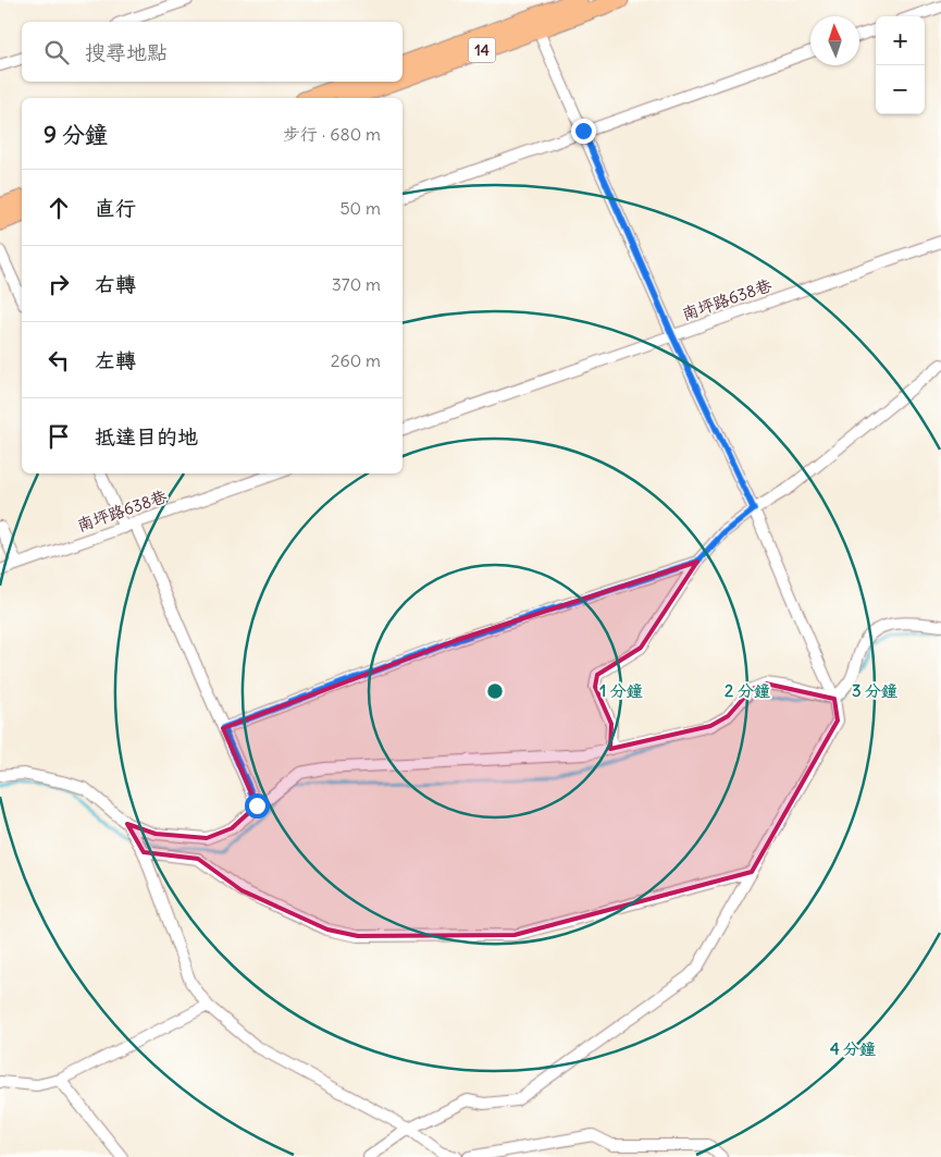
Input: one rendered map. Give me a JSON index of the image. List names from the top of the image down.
{
  "streets": {
    "main road": ["14"],
    "street": ["南坪路638巷"]
  },
  "north": "top",
  "page": {
    "map_buttons": ["+", "−"],
    "search": "搜尋地點",
    "heading": ["9 分鐘", "步行 · 680 m"],
    "list": [
      ["直行", "50 m"],
      ["右轉", "370 m"],
      ["左轉", "260 m"],
      "抵達目的地"
    ]
  },
  "rings": [
    "1 分鐘",
    "2 分鐘",
    "3 分鐘",
    "4 分鐘"
  ]
}
